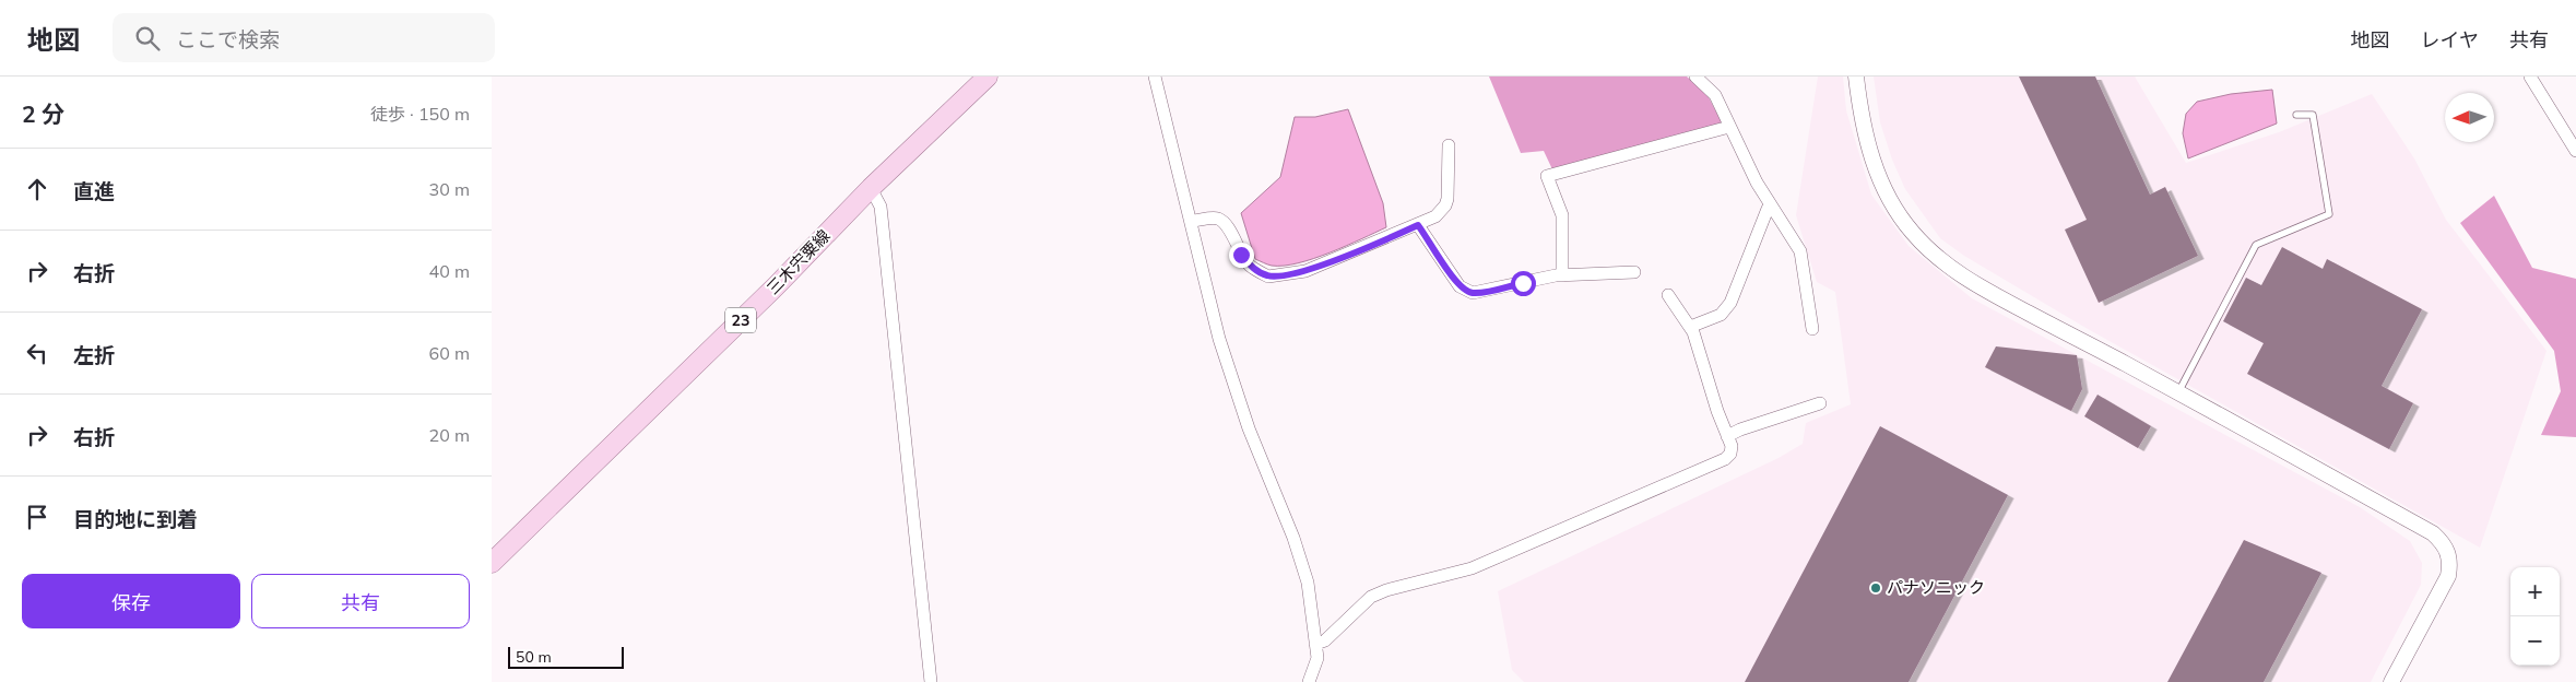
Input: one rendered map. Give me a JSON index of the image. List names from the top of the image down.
{
  "streets": {
    "main road": ["三木宍粟線", "23"]
  },
  "places": ["パナソニック"],
  "scale_bar": "50 m",
  "north": "left",
  "page": {
    "header": "地図",
    "search": "ここで検索",
    "nav": ["地図", "レイヤ", "共有"],
    "heading": ["2 分", "徒歩 · 150 m"],
    "list": [
      ["直進", "30 m"],
      ["右折", "40 m"],
      ["左折", "60 m"],
      ["右折", "20 m"],
      "目的地に到着"
    ],
    "buttons": ["保存", "共有"],
    "map_buttons": ["+", "−"],
    "scale": "50 m"
  }
}
